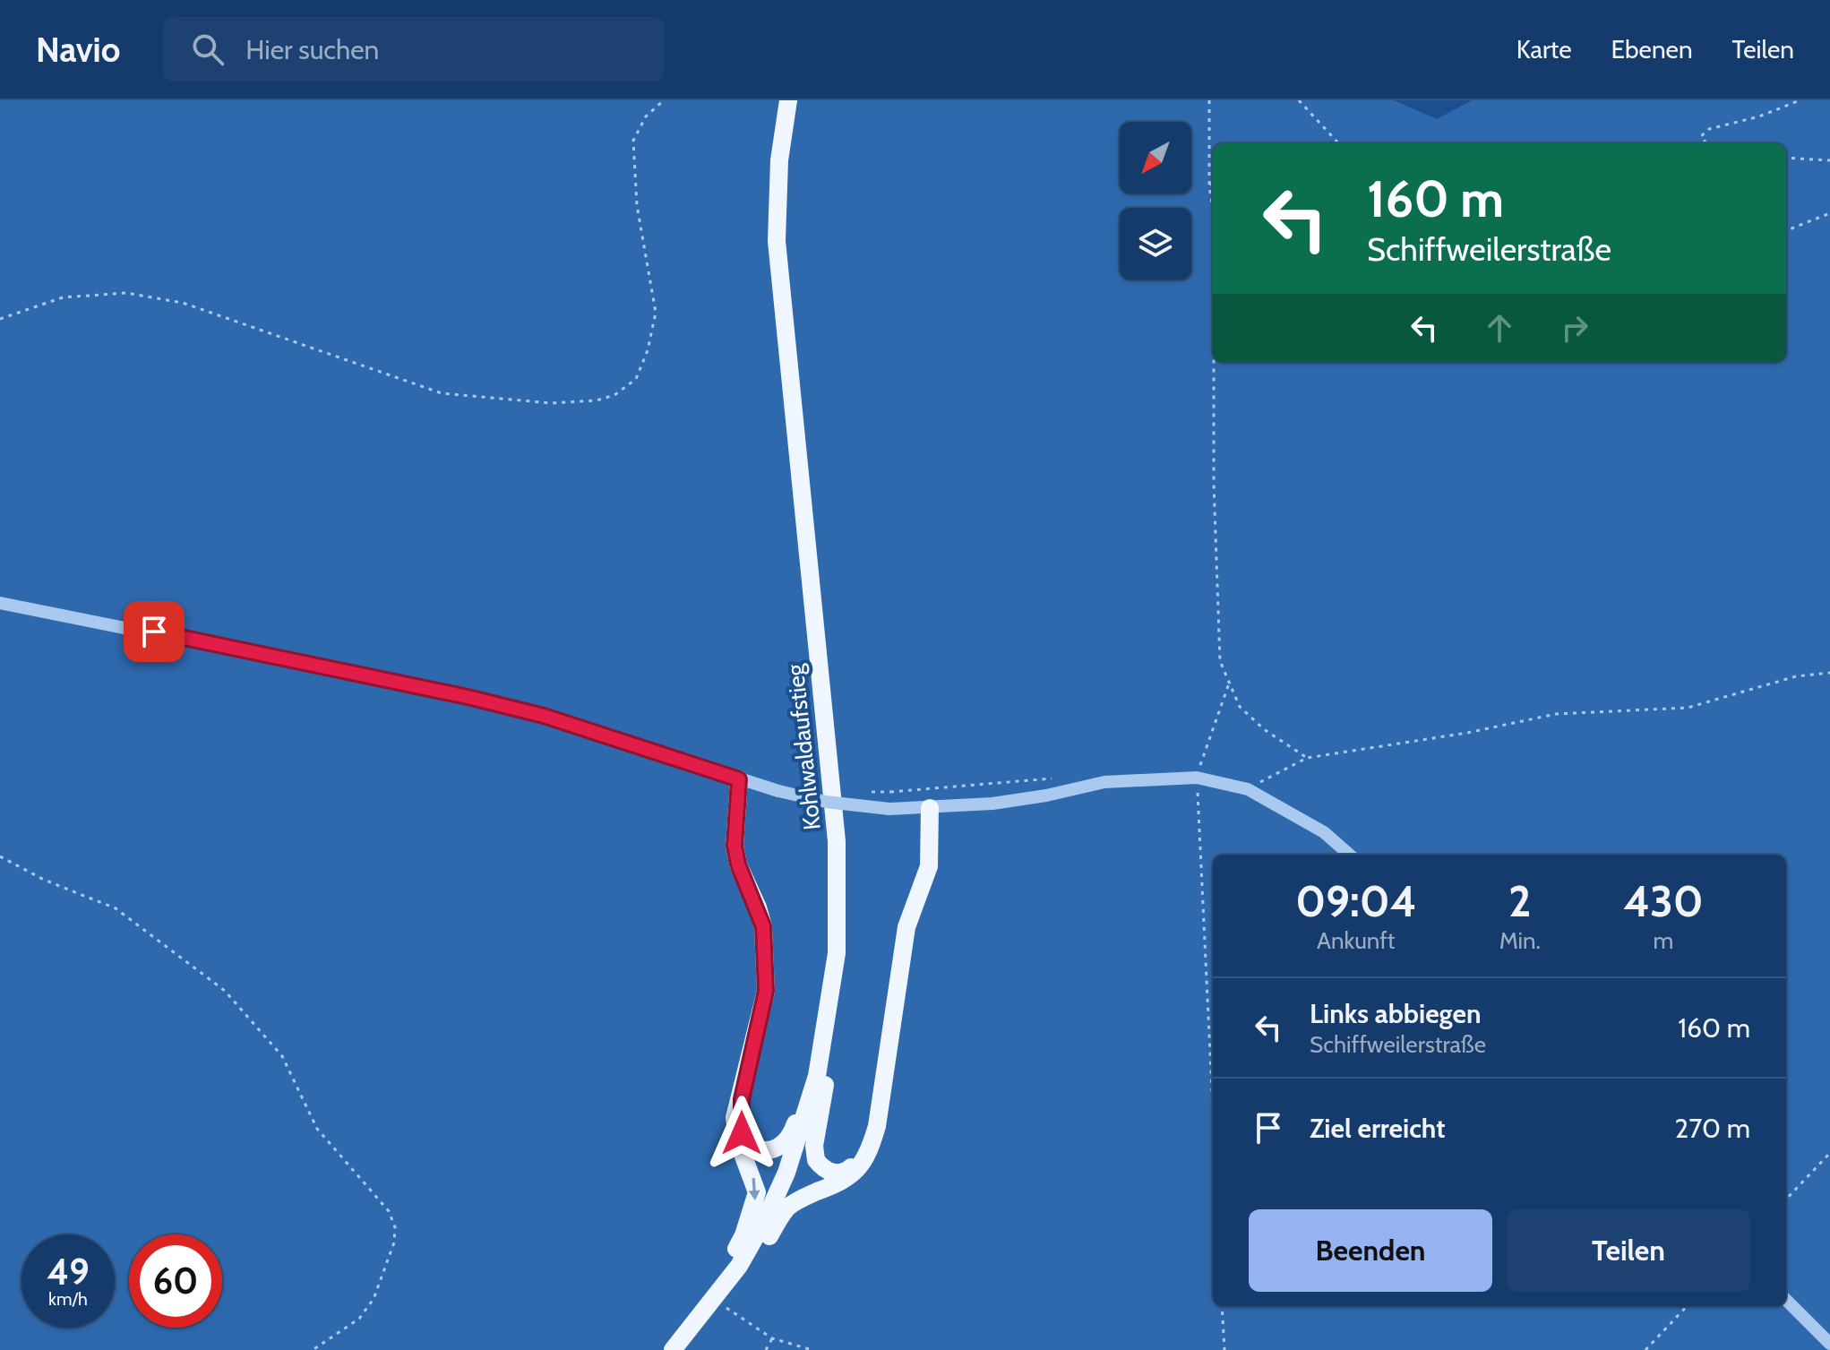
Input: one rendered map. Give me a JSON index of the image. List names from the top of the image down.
{
  "streets": {
    "main road": ["Kohlwaldaufstieg"]
  },
  "north": "bottom left",
  "page": {
    "header": "Navio",
    "search": "Hier suchen",
    "nav": ["Karte", "Ebenen", "Teilen"],
    "turn": ["160 m", "Schiffweilerstraße"],
    "eta": [
      "09:04",
      "Ankunft",
      "2",
      "Min.",
      "430",
      "m"
    ],
    "list": [
      {
        "name": "Links abbiegen",
        "note": "Schiffweilerstraße",
        "value": "160 m"
      },
      {
        "name": "Ziel erreicht",
        "value": "270 m"
      }
    ],
    "buttons": ["Beenden", "Teilen"],
    "speed": "49 km/h",
    "limit": "60"
  }
}
